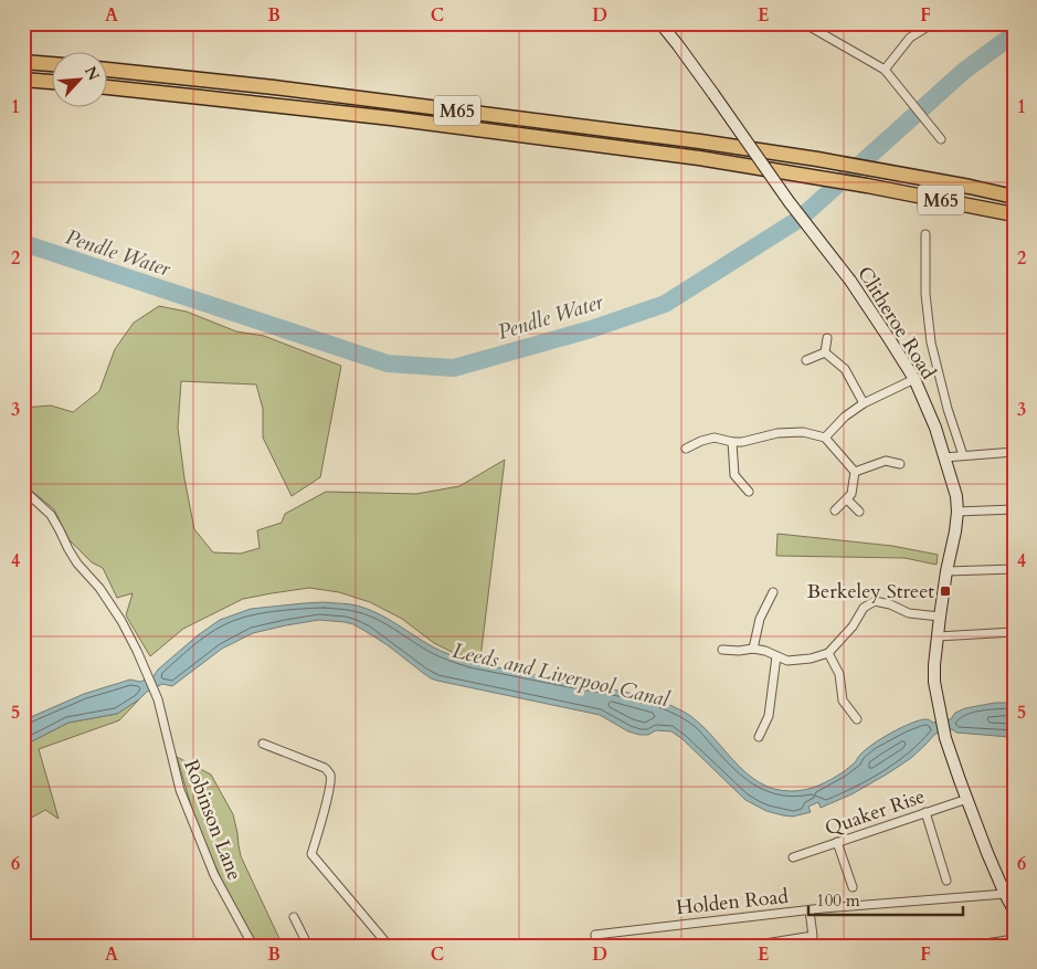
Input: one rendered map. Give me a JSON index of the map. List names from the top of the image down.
{
  "streets": {
    "highway": ["M65"],
    "main road": ["Clitheroe Road"],
    "street": ["Quaker Rise", "Robinson Lane", "Holden Road"]
  },
  "crossings": [
    ["Clitheroe Road", "Quaker Rise"],
    ["Clitheroe Road", "Holden Road"]
  ],
  "water": ["Pendle Water", "Leeds and Liverpool Canal"],
  "places": {
    "transit": ["Berkeley Street"]
  },
  "scale_bar": "100 m",
  "north": "top right",
  "grid": {
    "columns": [
      "A",
      "B",
      "C",
      "D",
      "E",
      "F"
    ],
    "rows": [
      "1",
      "2",
      "3",
      "4",
      "5",
      "6"
    ]
  }
}
